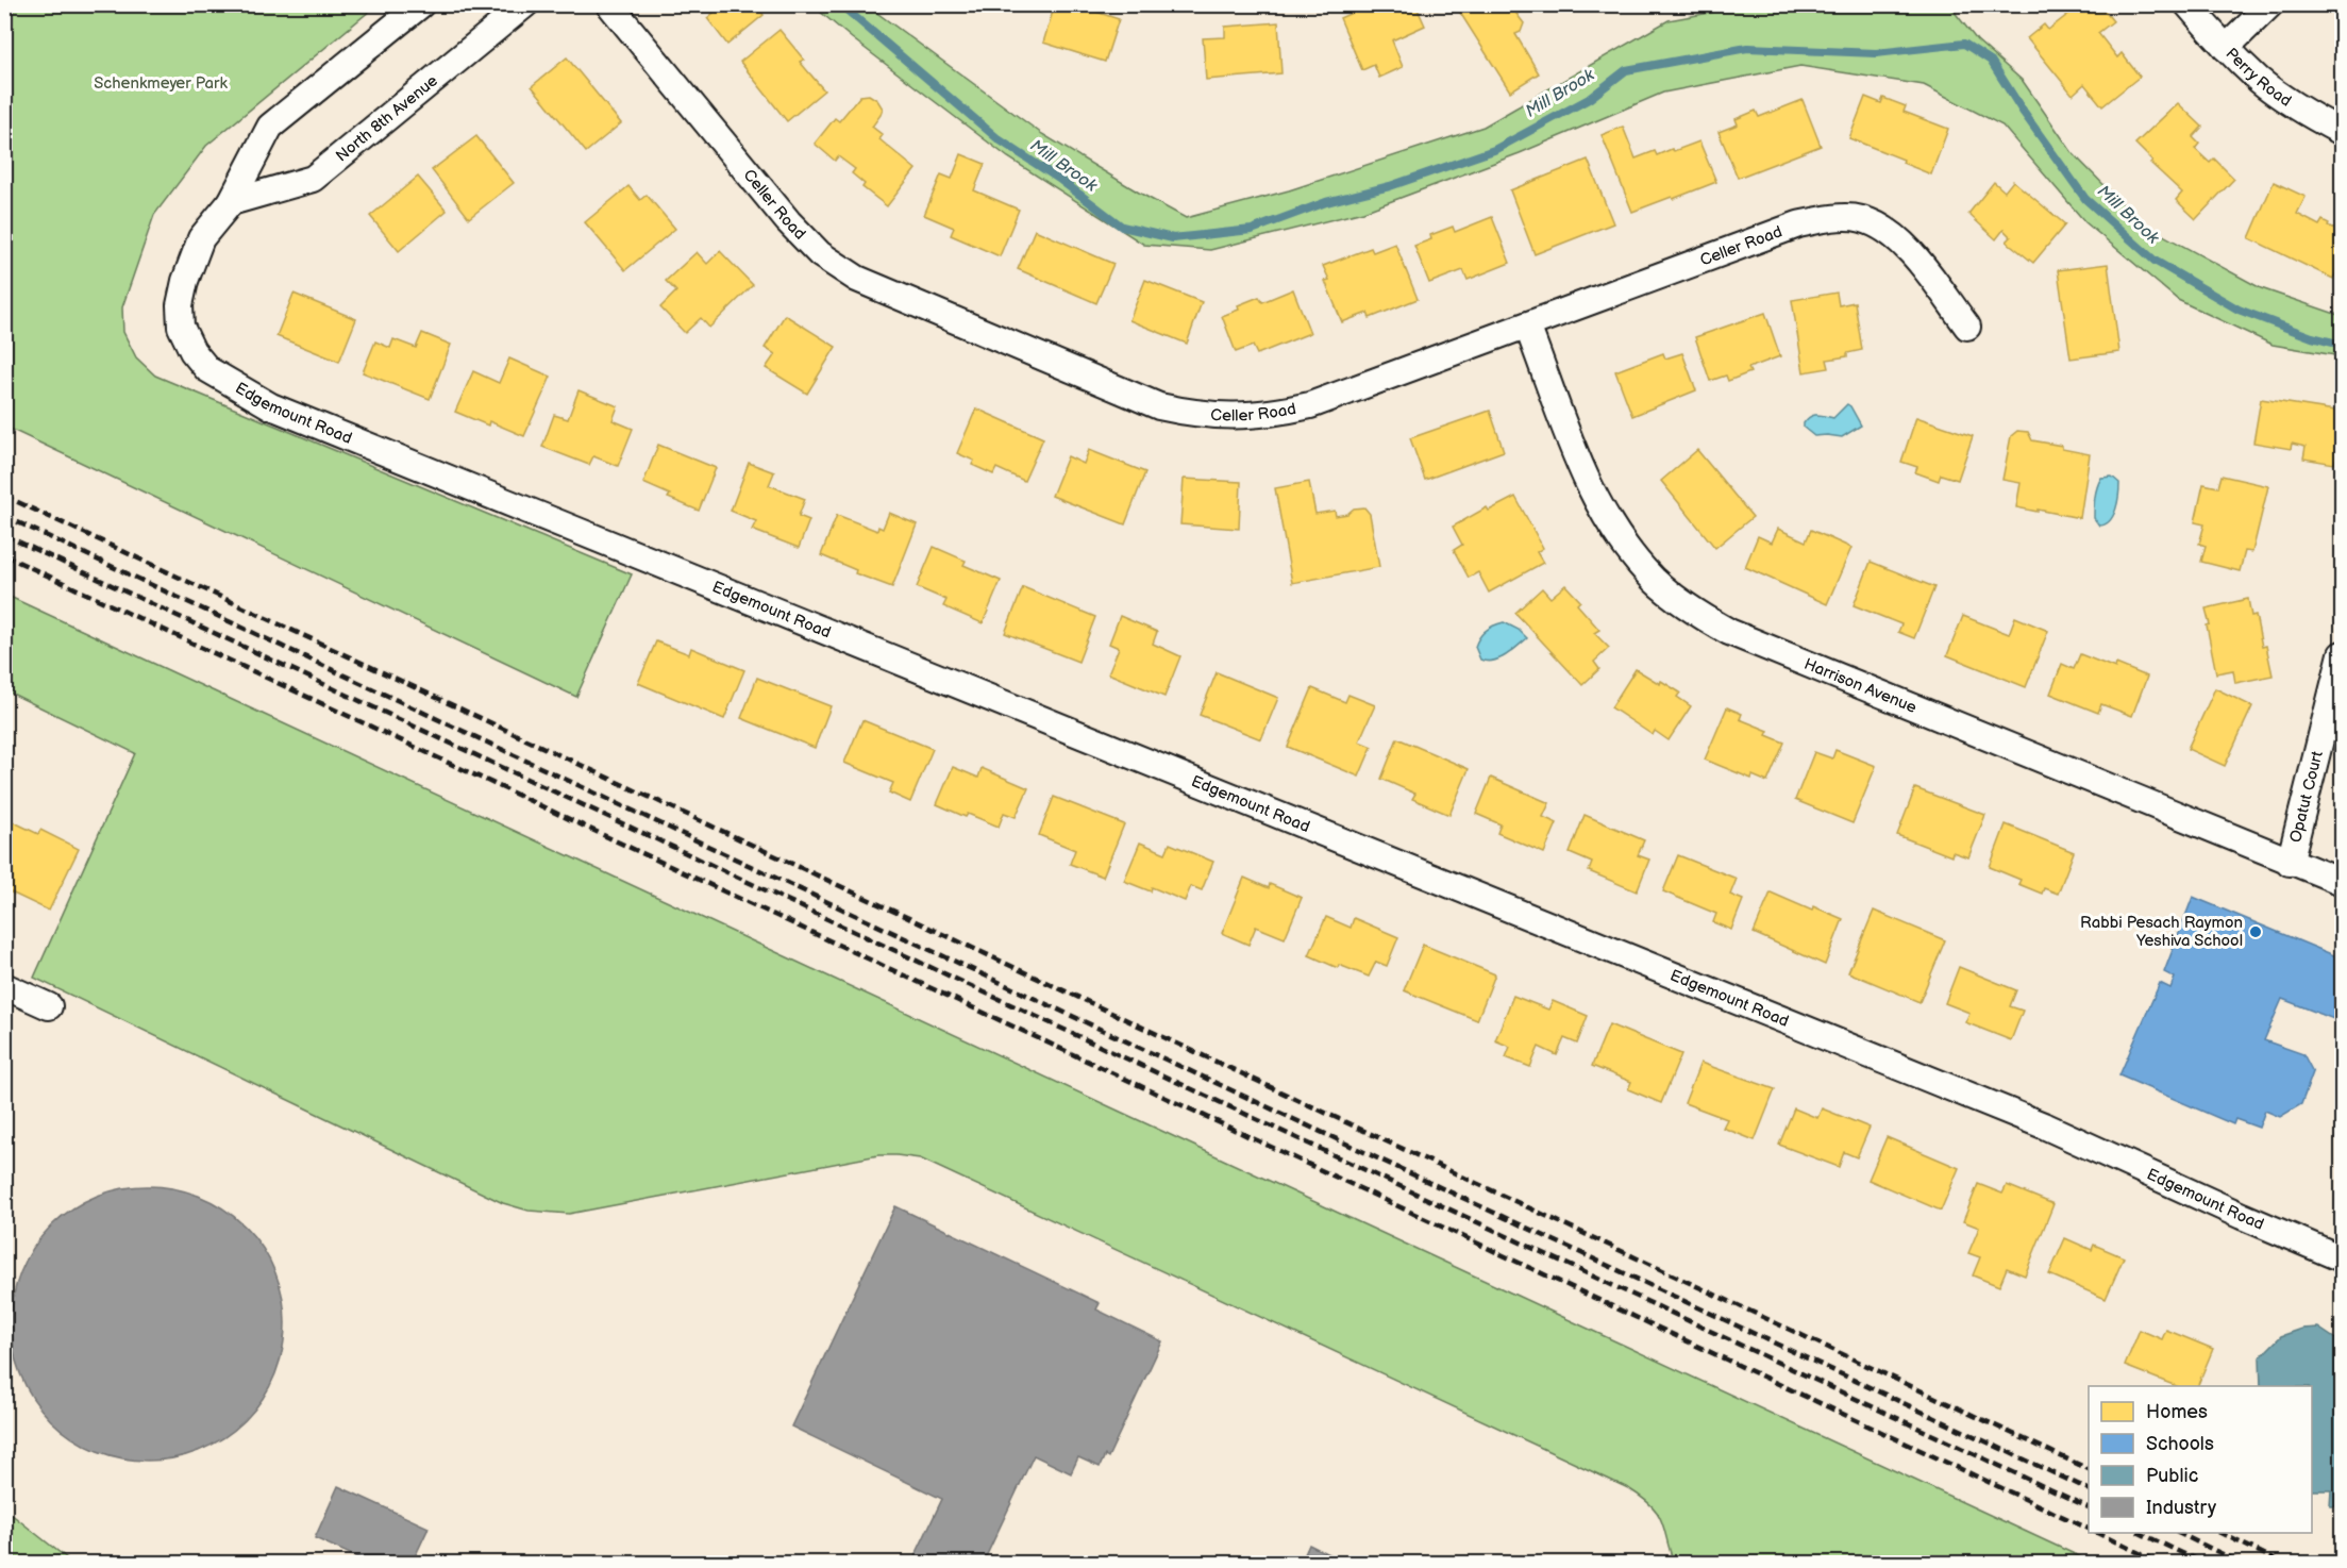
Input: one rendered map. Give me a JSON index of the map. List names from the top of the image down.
{
  "streets": {
    "street": [
      "Perry Road",
      "North 8th Avenue",
      "Celler Road",
      "Edgemount Road",
      "Harrison Avenue",
      "Opatut Court"
    ]
  },
  "crossings": [
    ["North 8th Avenue", "Edgemount Road"],
    ["Celler Road", "Harrison Avenue"],
    ["Harrison Avenue", "Opatut Court"]
  ],
  "water": ["Mill Brook"],
  "parks": ["Schenkmeyer Park"],
  "places": ["Rabbi Pesach Raymon Yeshiva School"],
  "legend": [
    "Homes",
    "Schools",
    "Public",
    "Industry"
  ]
}
